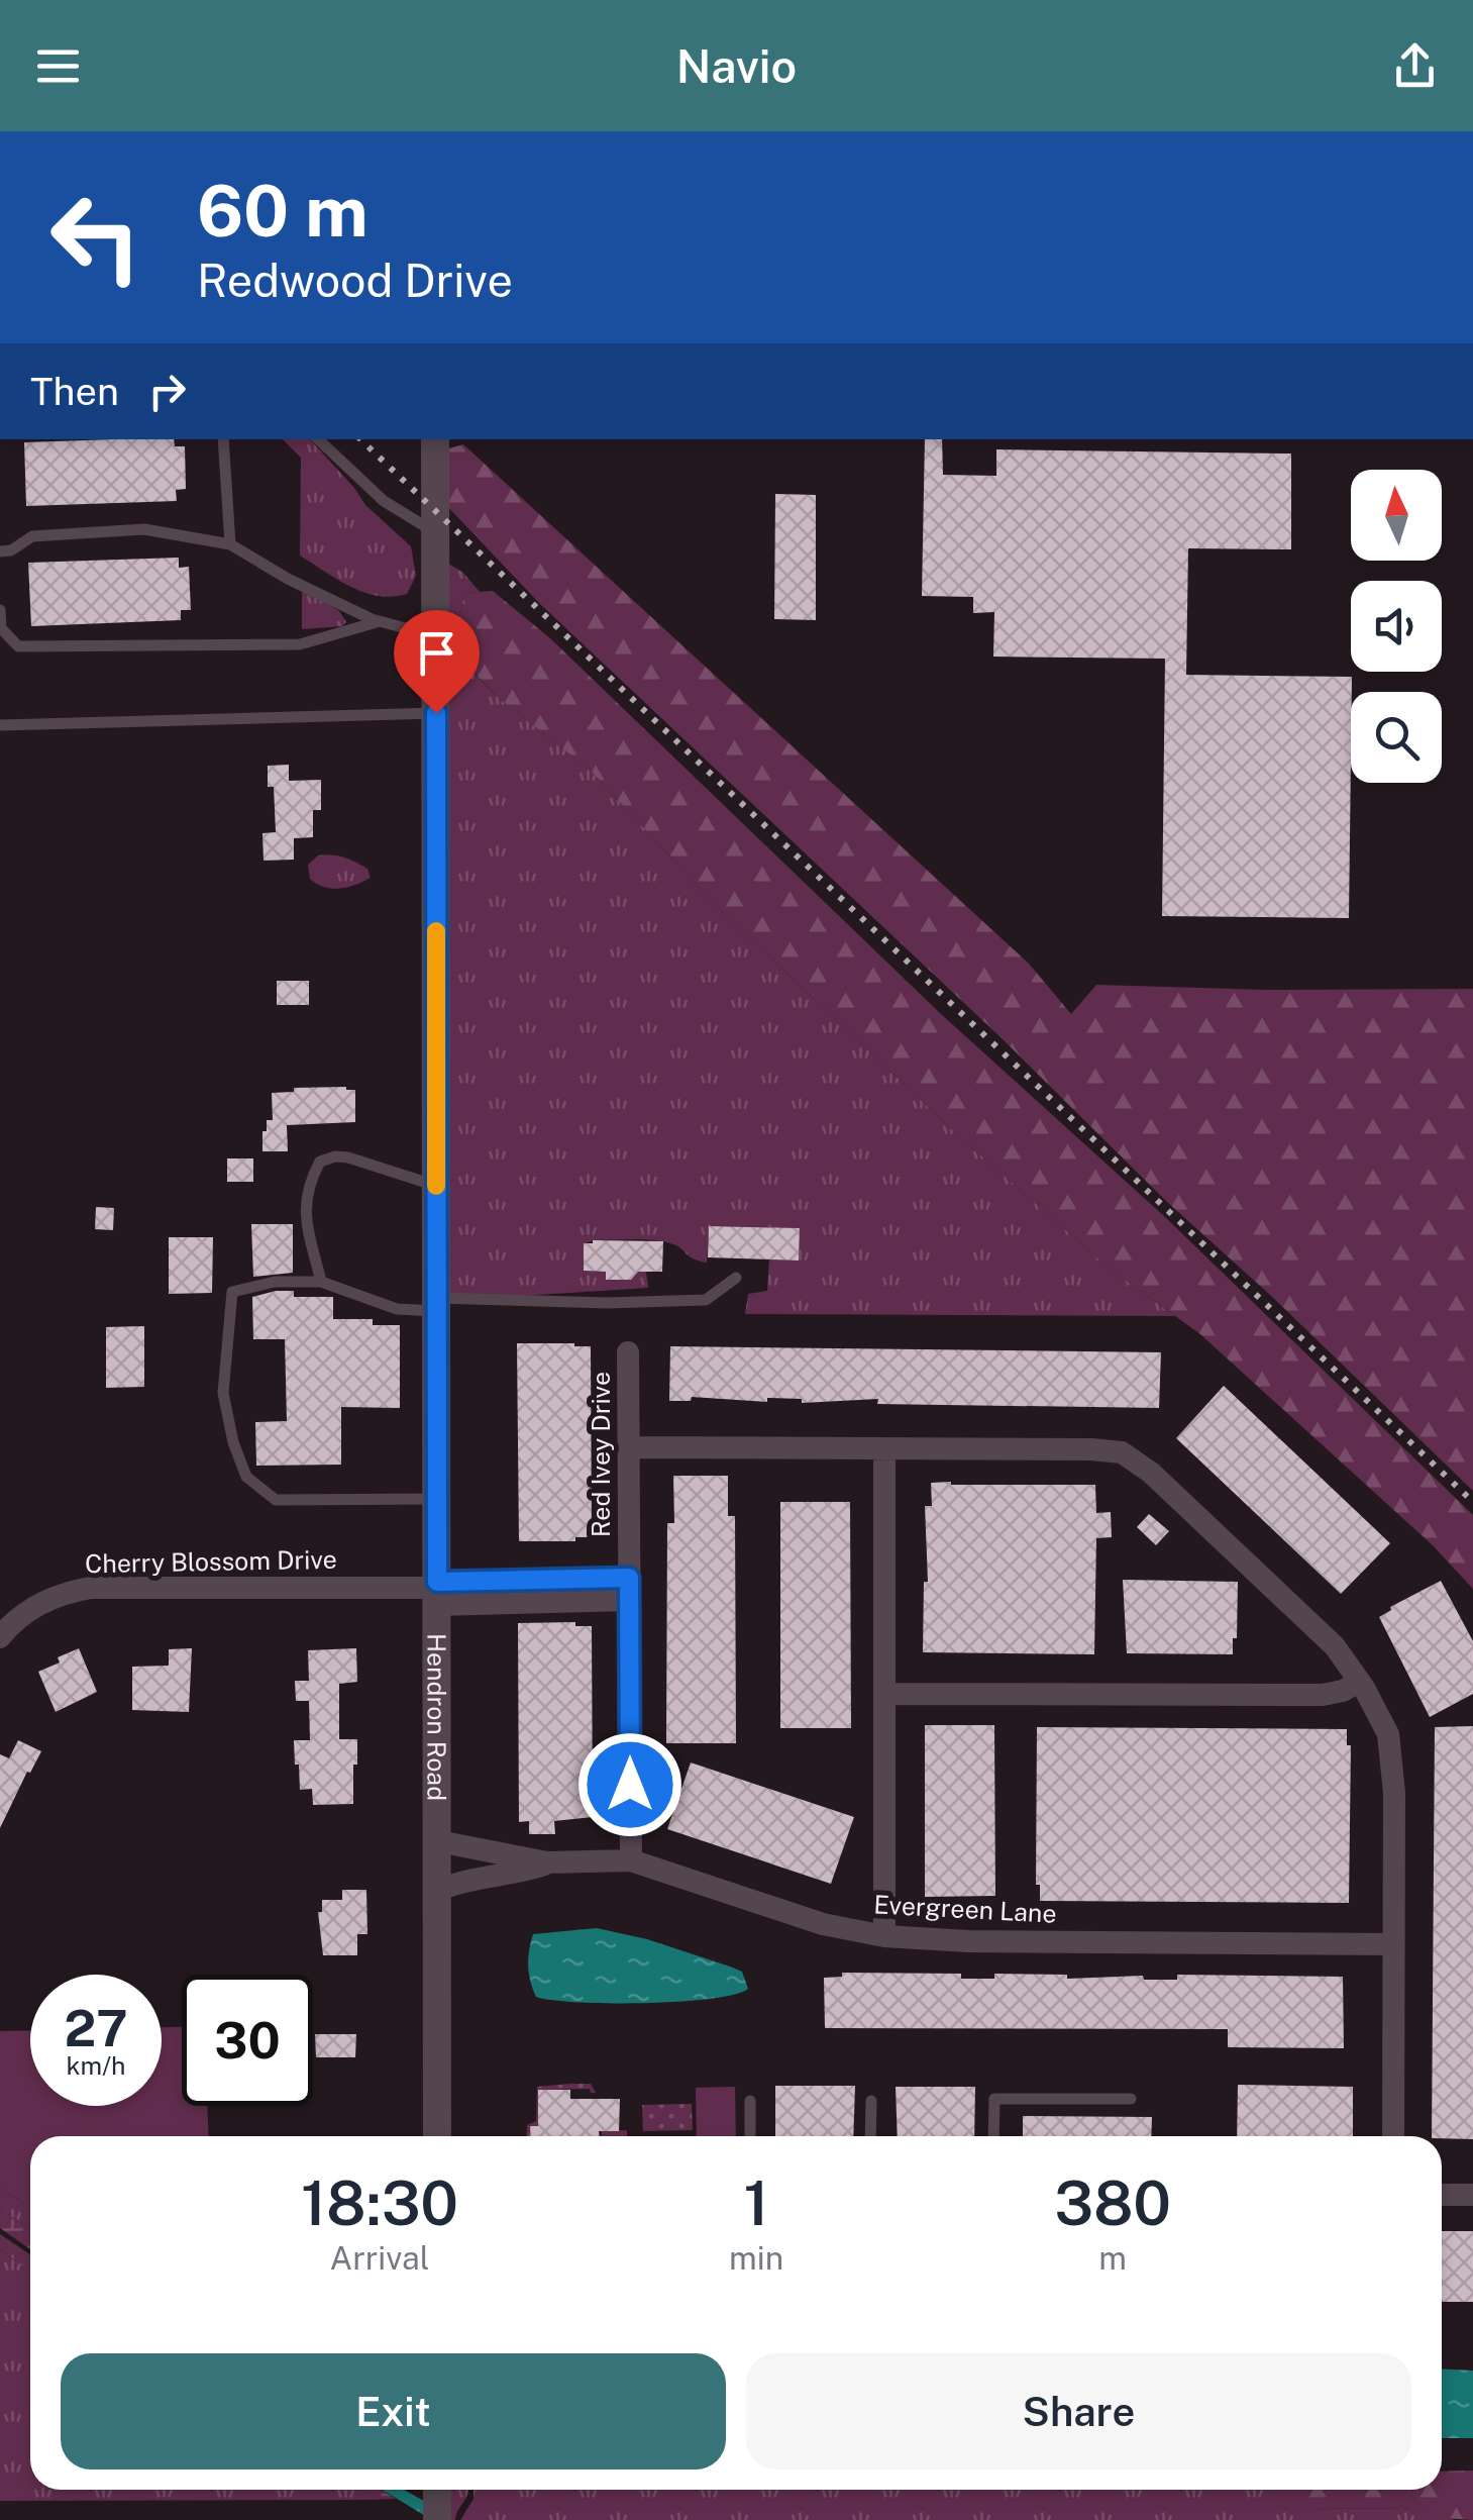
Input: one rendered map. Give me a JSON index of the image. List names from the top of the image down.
{
  "streets": {
    "street": [
      "Red Ivey Drive",
      "Cherry Blossom Drive",
      "Hendron Road",
      "Evergreen Lane"
    ]
  },
  "crossings": [
    ["Red Ivey Drive", "Cherry Blossom Drive"],
    ["Red Ivey Drive", "Evergreen Lane"],
    ["Cherry Blossom Drive", "Hendron Road"],
    ["Hendron Road", "Evergreen Lane"]
  ],
  "north": "top",
  "page": {
    "header": "Navio",
    "turn": ["60 m", "Redwood Drive"],
    "then": "Then",
    "speed": "27 km/h",
    "limit": "30",
    "eta": [
      "18:30",
      "Arrival",
      "1",
      "min",
      "380",
      "m"
    ],
    "buttons": ["Exit", "Share"]
  }
}
